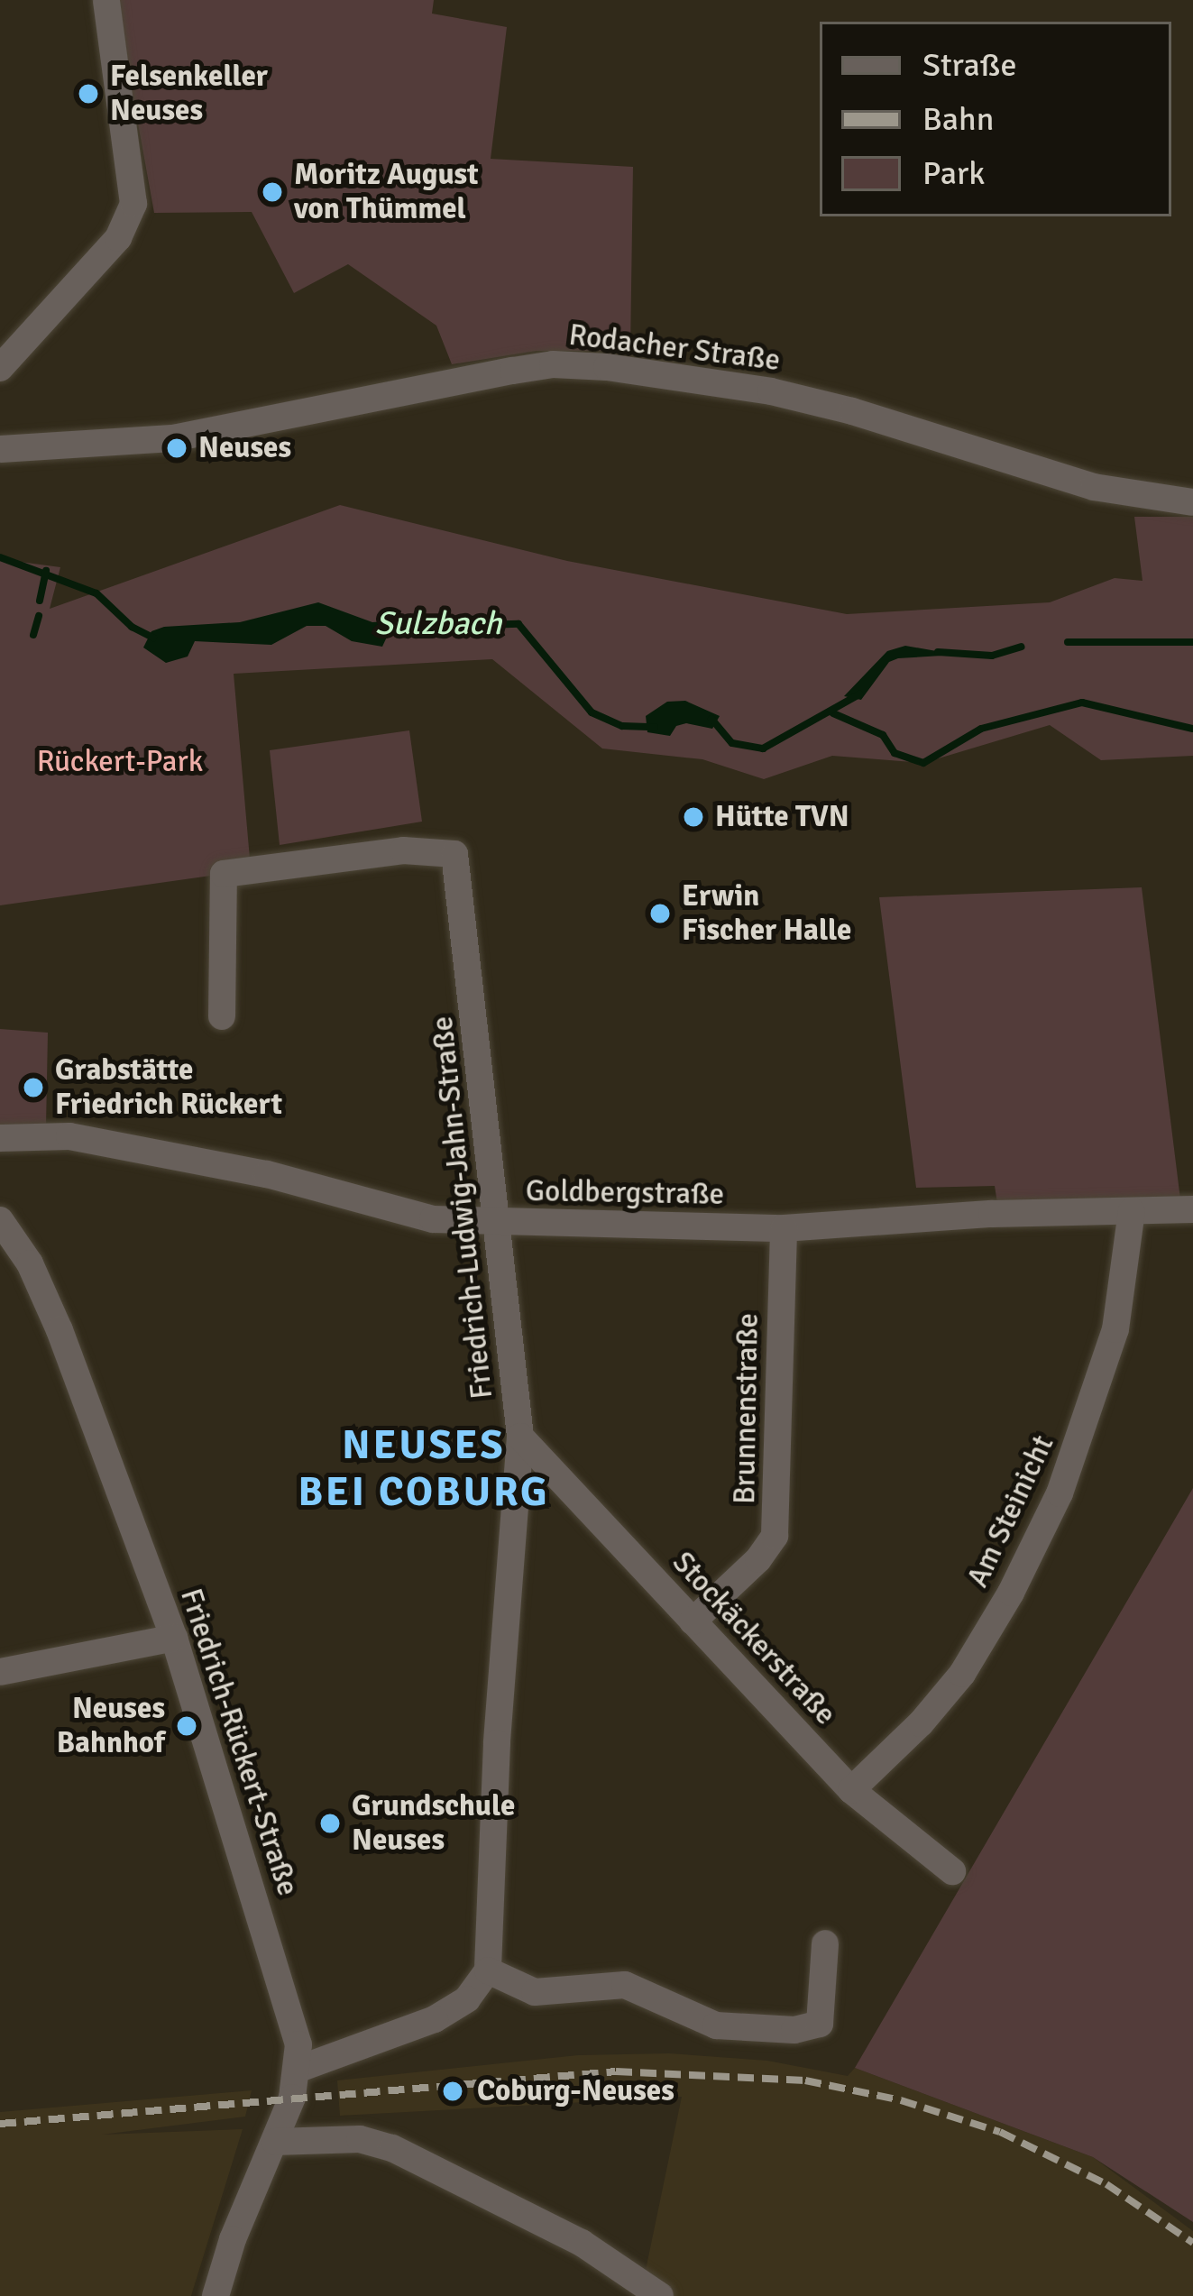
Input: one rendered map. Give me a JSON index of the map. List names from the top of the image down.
{
  "streets": {
    "street": [
      "Rodacher Straße",
      "Goldbergstraße",
      "Friedrich-Ludwig-Jahn-Straße",
      "Brunnenstraße",
      "Am Steinicht",
      "Stockäckerstraße",
      "Friedrich-Rückert-Straße"
    ]
  },
  "crossings": [
    ["Goldbergstraße", "Friedrich-Ludwig-Jahn-Straße"],
    ["Goldbergstraße", "Brunnenstraße"],
    ["Goldbergstraße", "Am Steinicht"],
    ["Friedrich-Ludwig-Jahn-Straße", "Stockäckerstraße"],
    ["Brunnenstraße", "Stockäckerstraße"],
    ["Am Steinicht", "Stockäckerstraße"]
  ],
  "districts": ["NEUSES BEI COBURG"],
  "water": ["Sulzbach"],
  "parks": ["Rückert-Park"],
  "places": [
    "Felsenkeller Neuses",
    "Moritz August von Thümmel",
    "Neuses",
    "Hütte TVN",
    "Erwin Fischer Halle",
    "Grabstätte Friedrich Rückert",
    "Neuses Bahnhof",
    "Grundschule Neuses",
    "Coburg-Neuses"
  ],
  "legend": ["Straße", "Bahn", "Park"]
}
